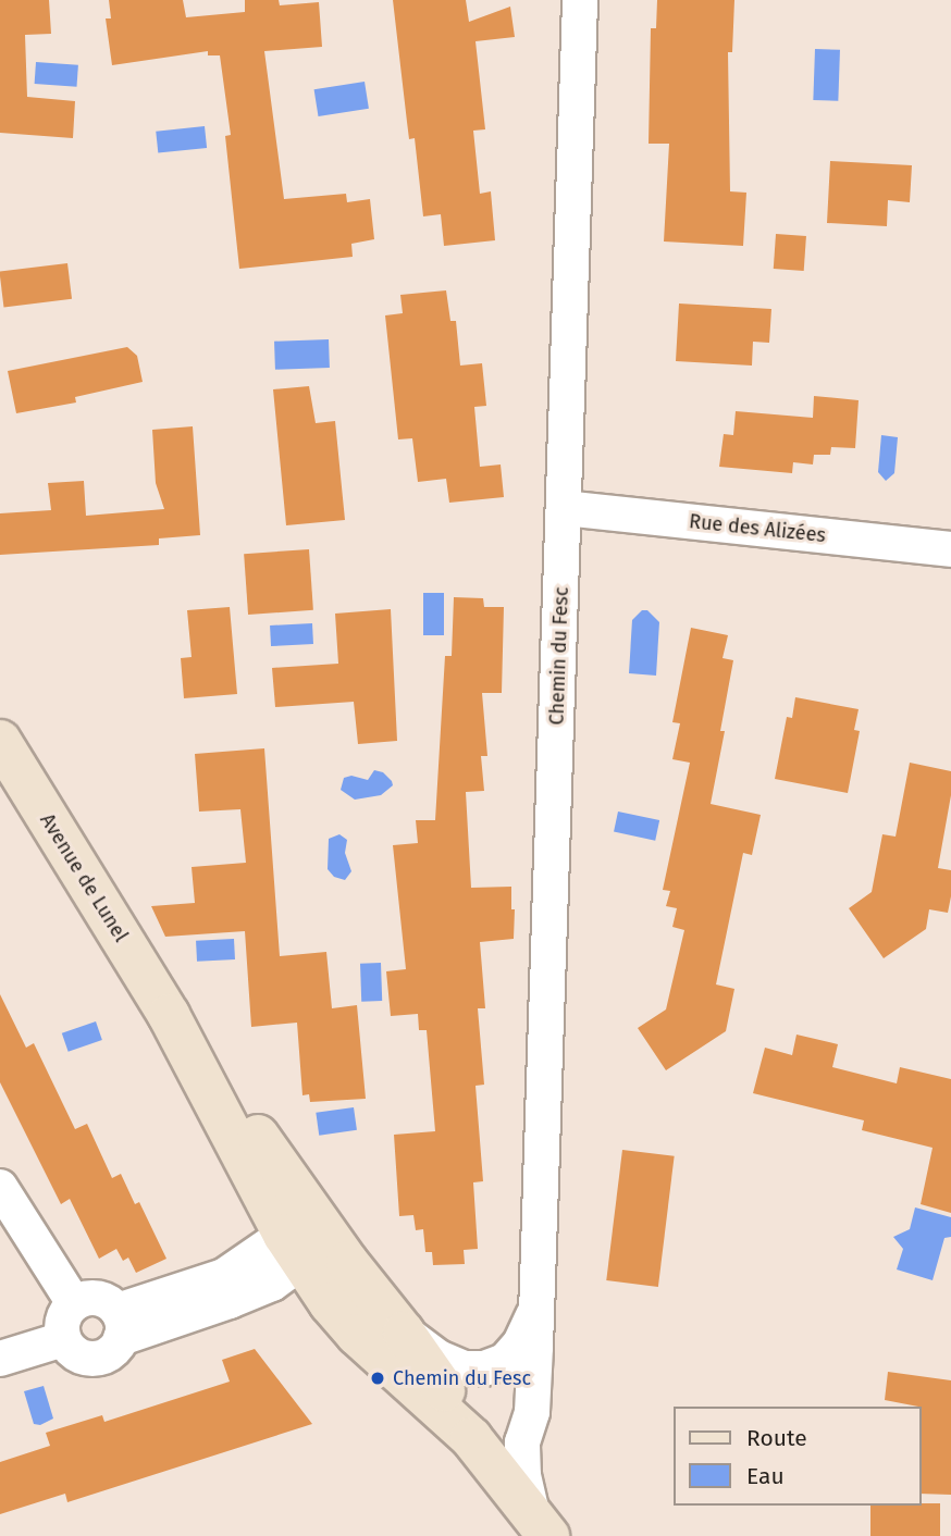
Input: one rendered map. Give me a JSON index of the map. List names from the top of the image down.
{
  "streets": {
    "main road": ["Avenue de Lunel"],
    "street": ["Rue des Alizées", "Chemin du Fesc"]
  },
  "crossings": [
    ["Rue des Alizées", "Chemin du Fesc"],
    ["Chemin du Fesc", "Avenue de Lunel"]
  ],
  "places": ["Chemin du Fesc"],
  "legend": ["Route", "Eau"]
}
